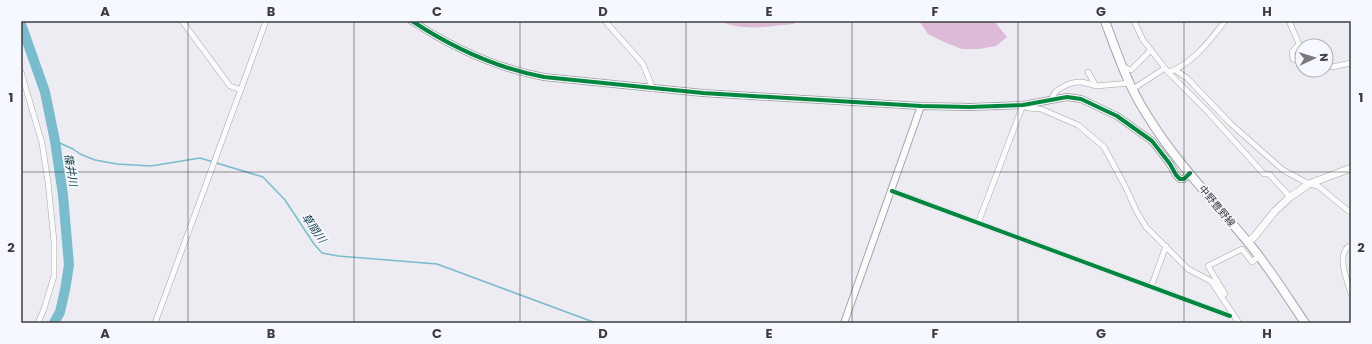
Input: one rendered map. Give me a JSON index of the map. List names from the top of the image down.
{
  "streets": {
    "main road": ["中野豊野線"]
  },
  "water": ["篠井川", "草間川"],
  "north": "right",
  "grid": {
    "columns": [
      "A",
      "B",
      "C",
      "D",
      "E",
      "F",
      "G",
      "H"
    ],
    "rows": ["1", "2"]
  }
}
